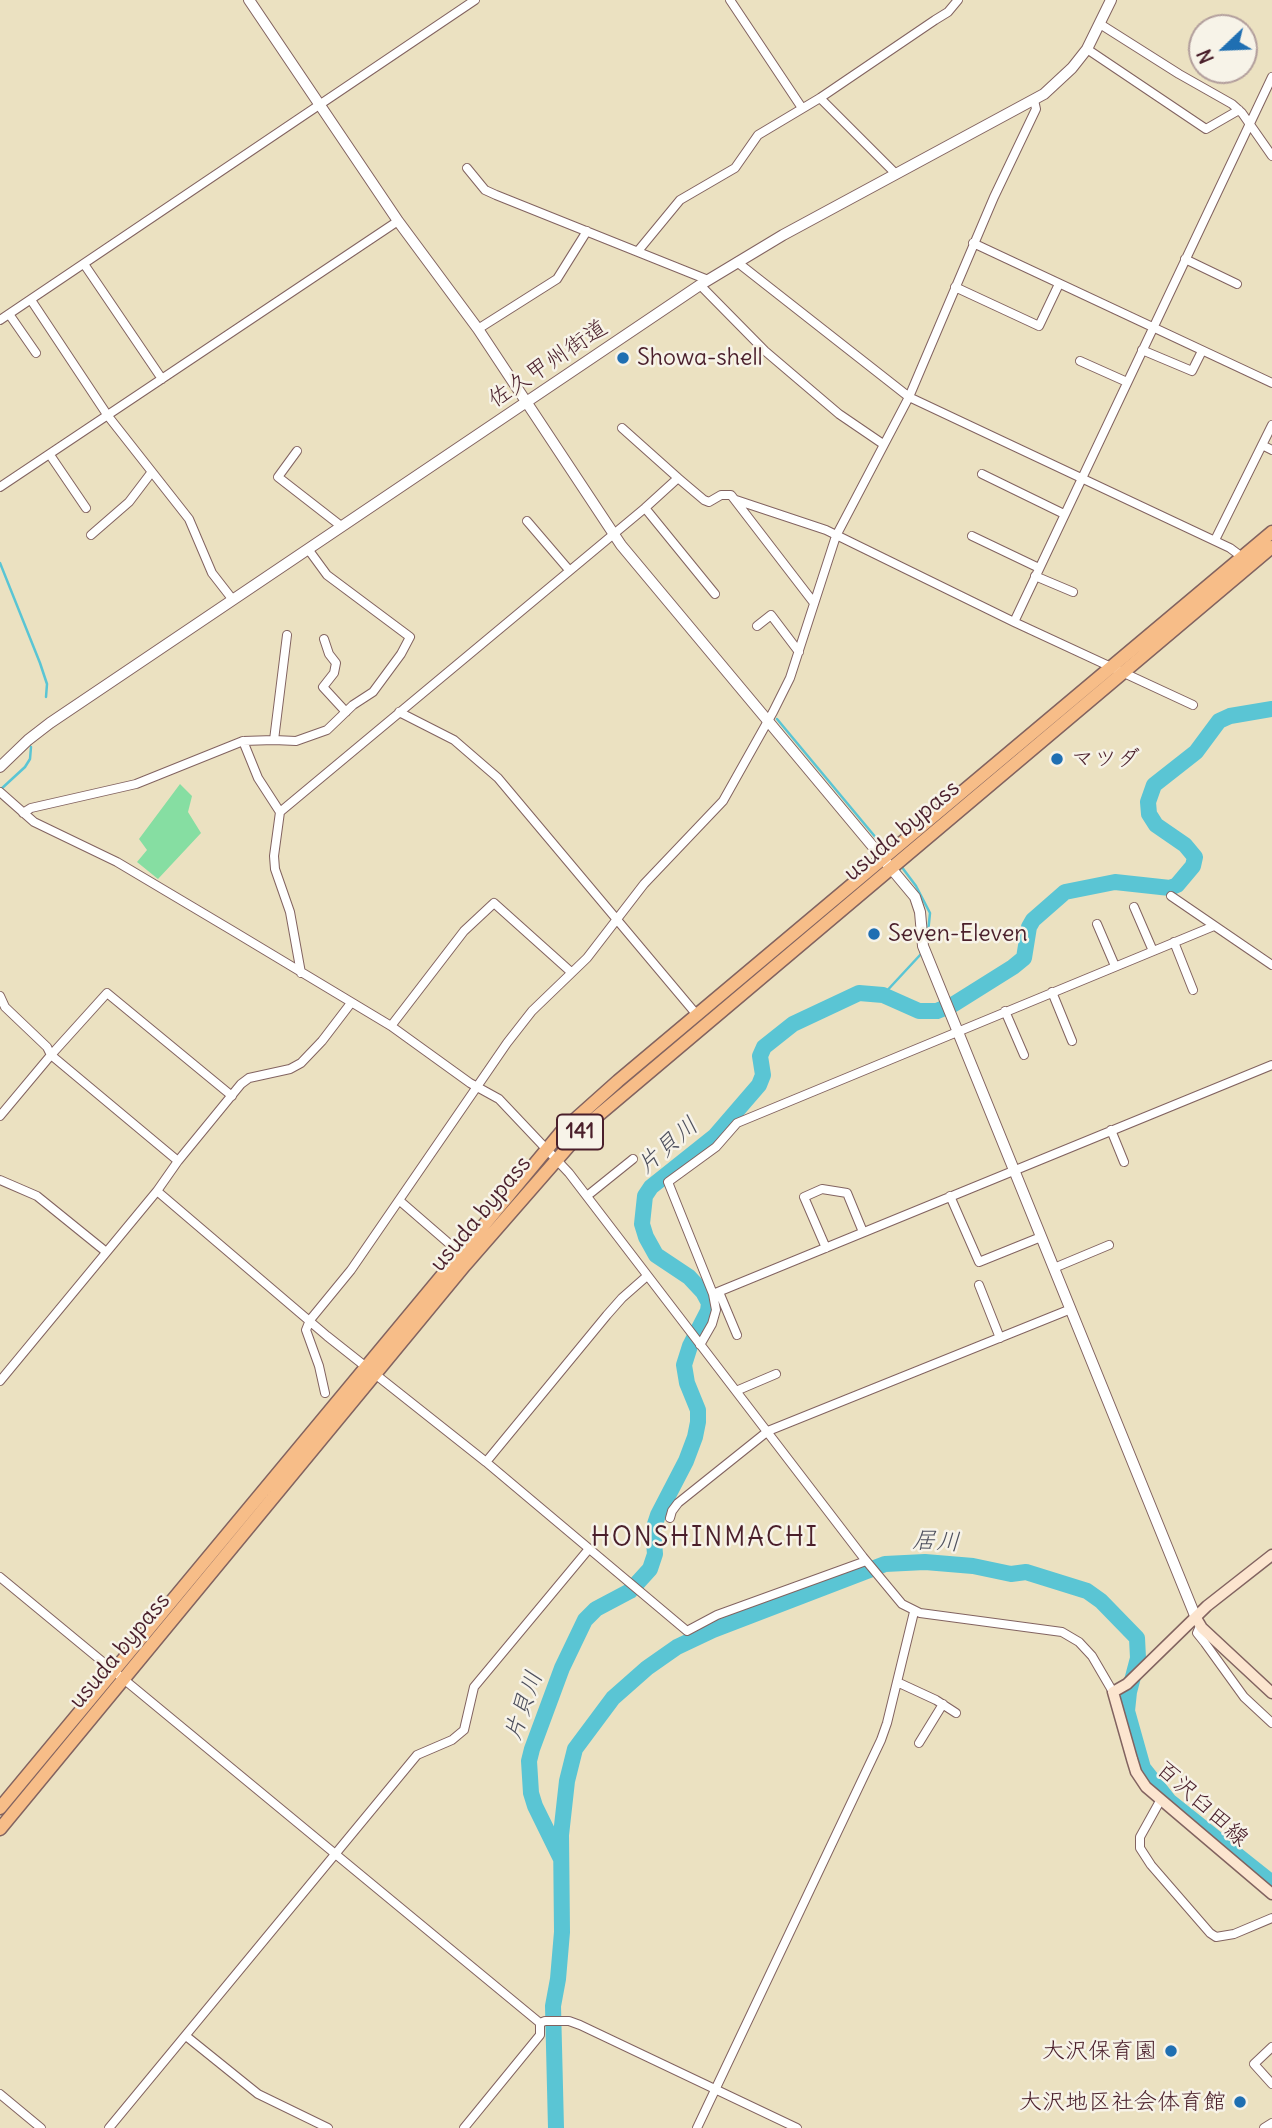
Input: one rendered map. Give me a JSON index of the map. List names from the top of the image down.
{
  "streets": {
    "highway": ["usuda bypass", "141"],
    "main road": ["百沢臼田線"],
    "street": ["佐久甲州街道"]
  },
  "districts": ["HONSHINMACHI"],
  "water": ["片貝川", "居川"],
  "places": [
    "Showa-shell",
    "マツダ",
    "Seven-Eleven",
    "大沢保育園",
    "大沢地区社会体育館"
  ],
  "north": "bottom left"
}
